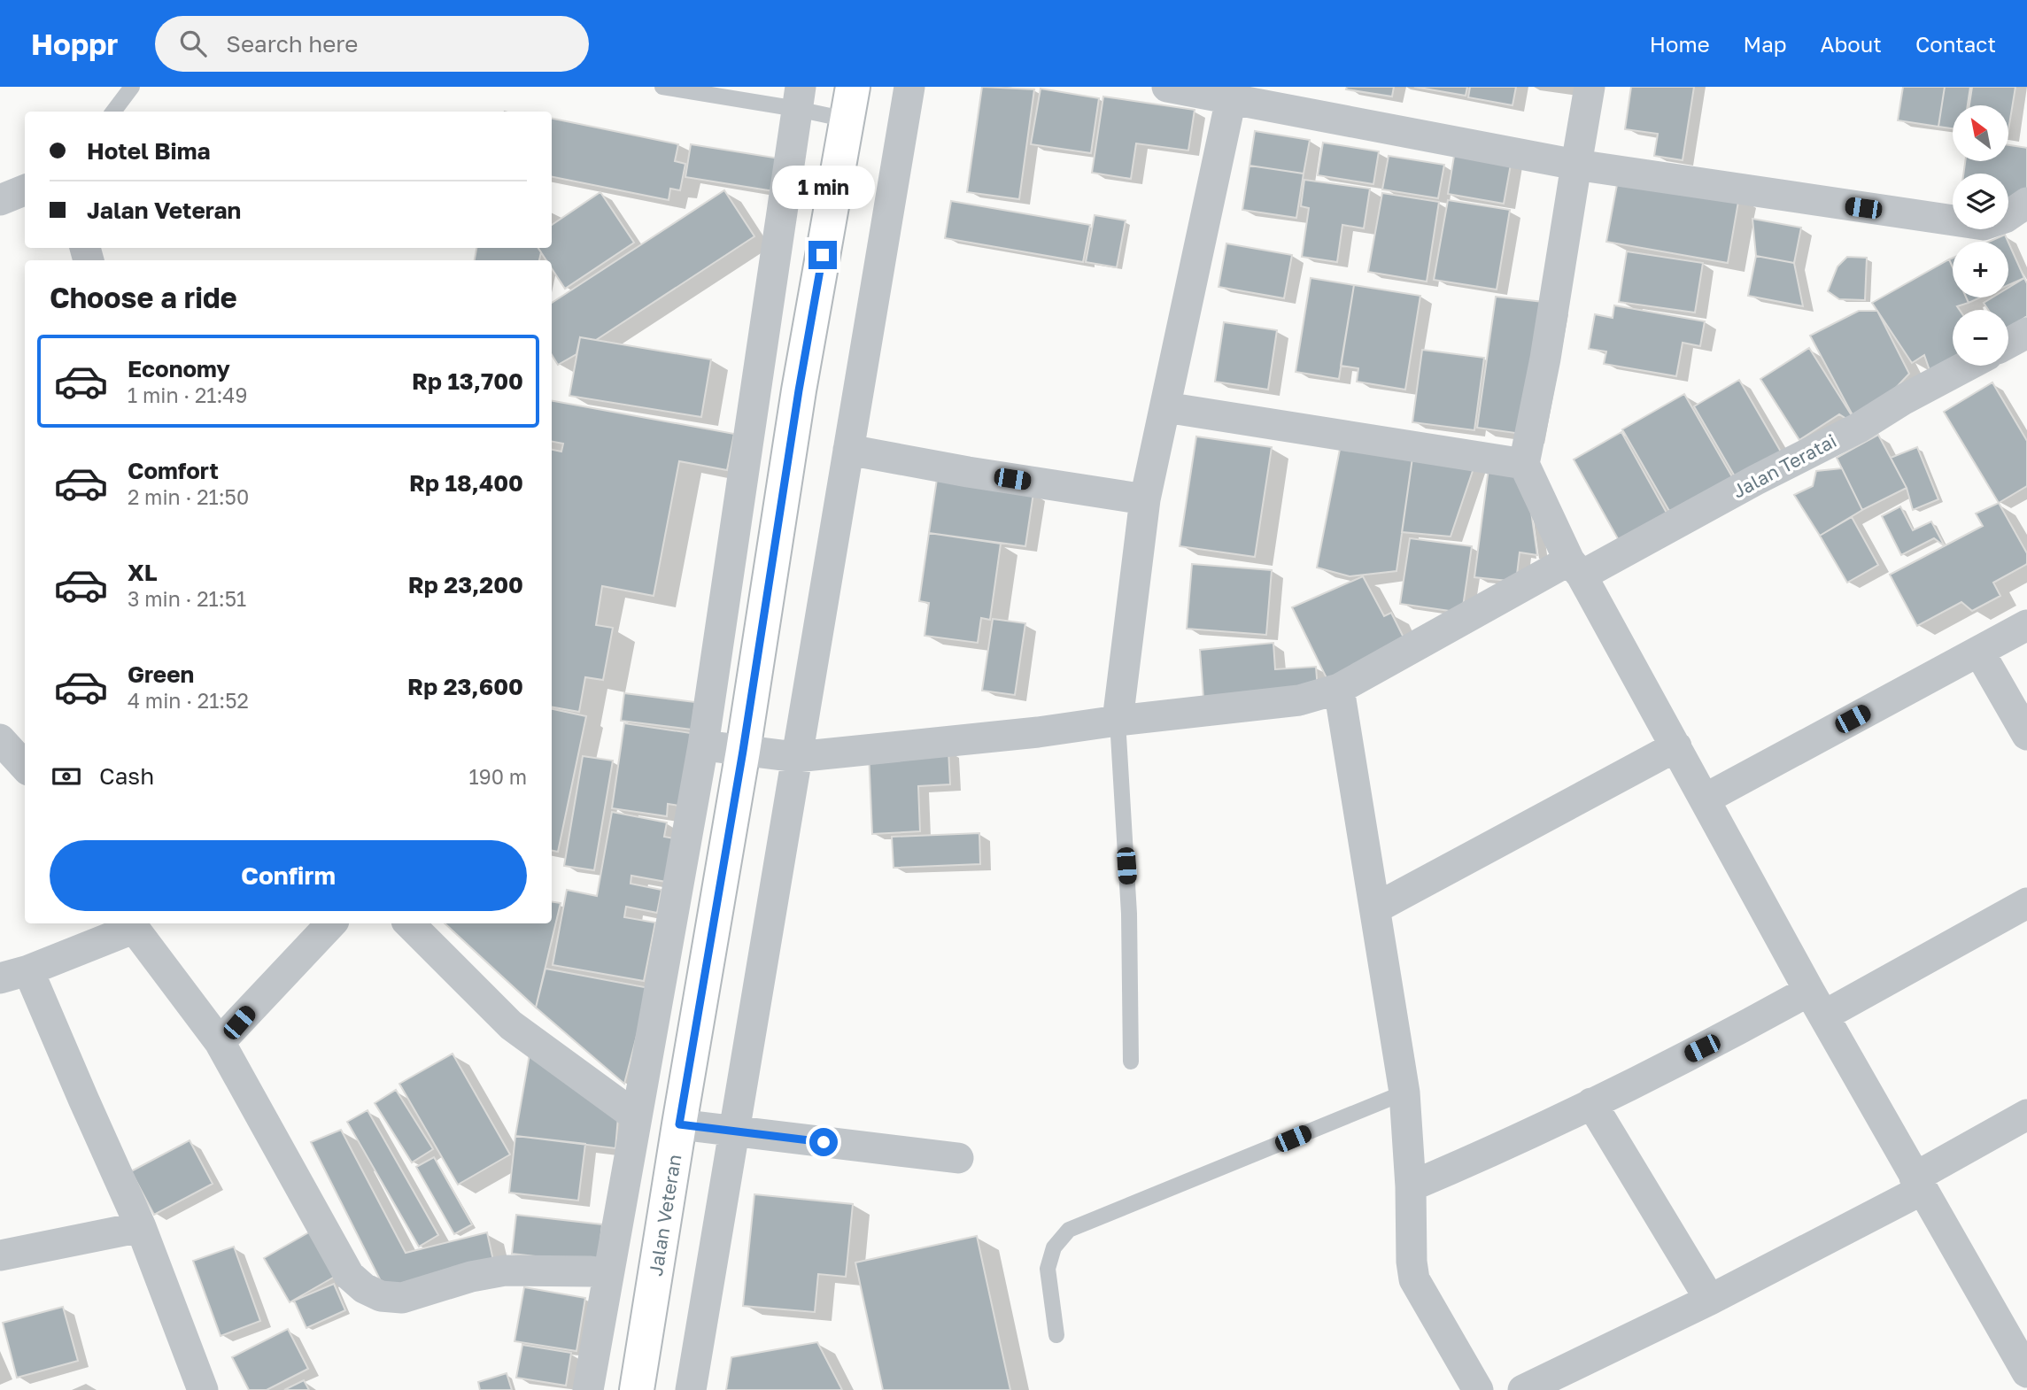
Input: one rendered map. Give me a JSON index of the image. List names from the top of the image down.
{
  "streets": {
    "main road": ["Jalan Veteran"],
    "street": ["Jalan Teratai"]
  },
  "crossings": [
    ["Jalan Teratai", "Jalan Veteran"]
  ],
  "north": "top left",
  "page": {
    "header": "Hoppr",
    "search": "Search here",
    "nav": [
      "Home",
      "Map",
      "About",
      "Contact"
    ],
    "map_buttons": ["+", "−"],
    "banner": ["Hotel Bima", "Jalan Veteran"],
    "bubble": "1 min",
    "heading": "Choose a ride",
    "list": [
      {
        "name": "Economy",
        "note": "1 min · 21:49",
        "value": "Rp 13,700"
      },
      {
        "name": "Comfort",
        "note": "2 min · 21:50",
        "value": "Rp 18,400"
      },
      {
        "name": "XL",
        "note": "3 min · 21:51",
        "value": "Rp 23,200"
      },
      {
        "name": "Green",
        "note": "4 min · 21:52",
        "value": "Rp 23,600"
      }
    ],
    "pay": ["Cash", "190 m"],
    "buttons": "Confirm"
  }
}
